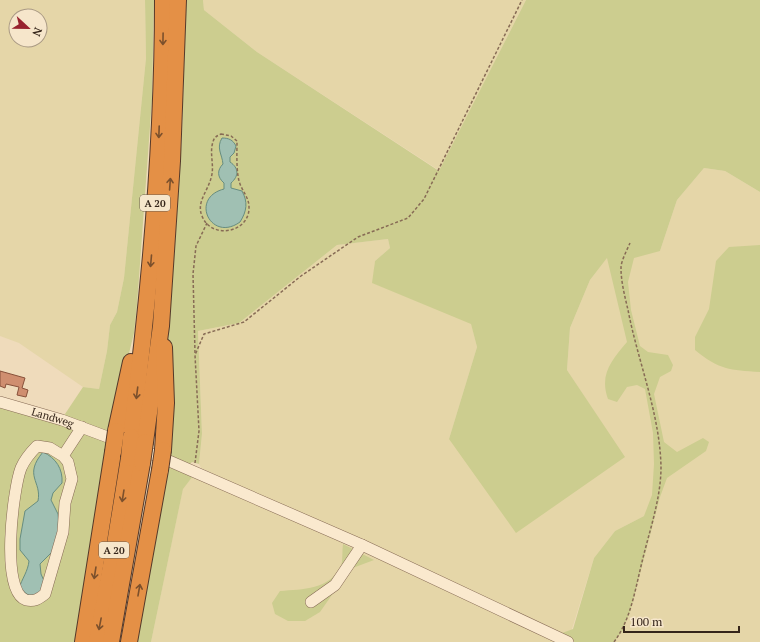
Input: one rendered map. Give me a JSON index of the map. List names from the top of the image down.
{
  "streets": {
    "highway": ["A 20"],
    "street": ["Landweg"]
  },
  "scale_bar": "100 m",
  "north": "right"
}
